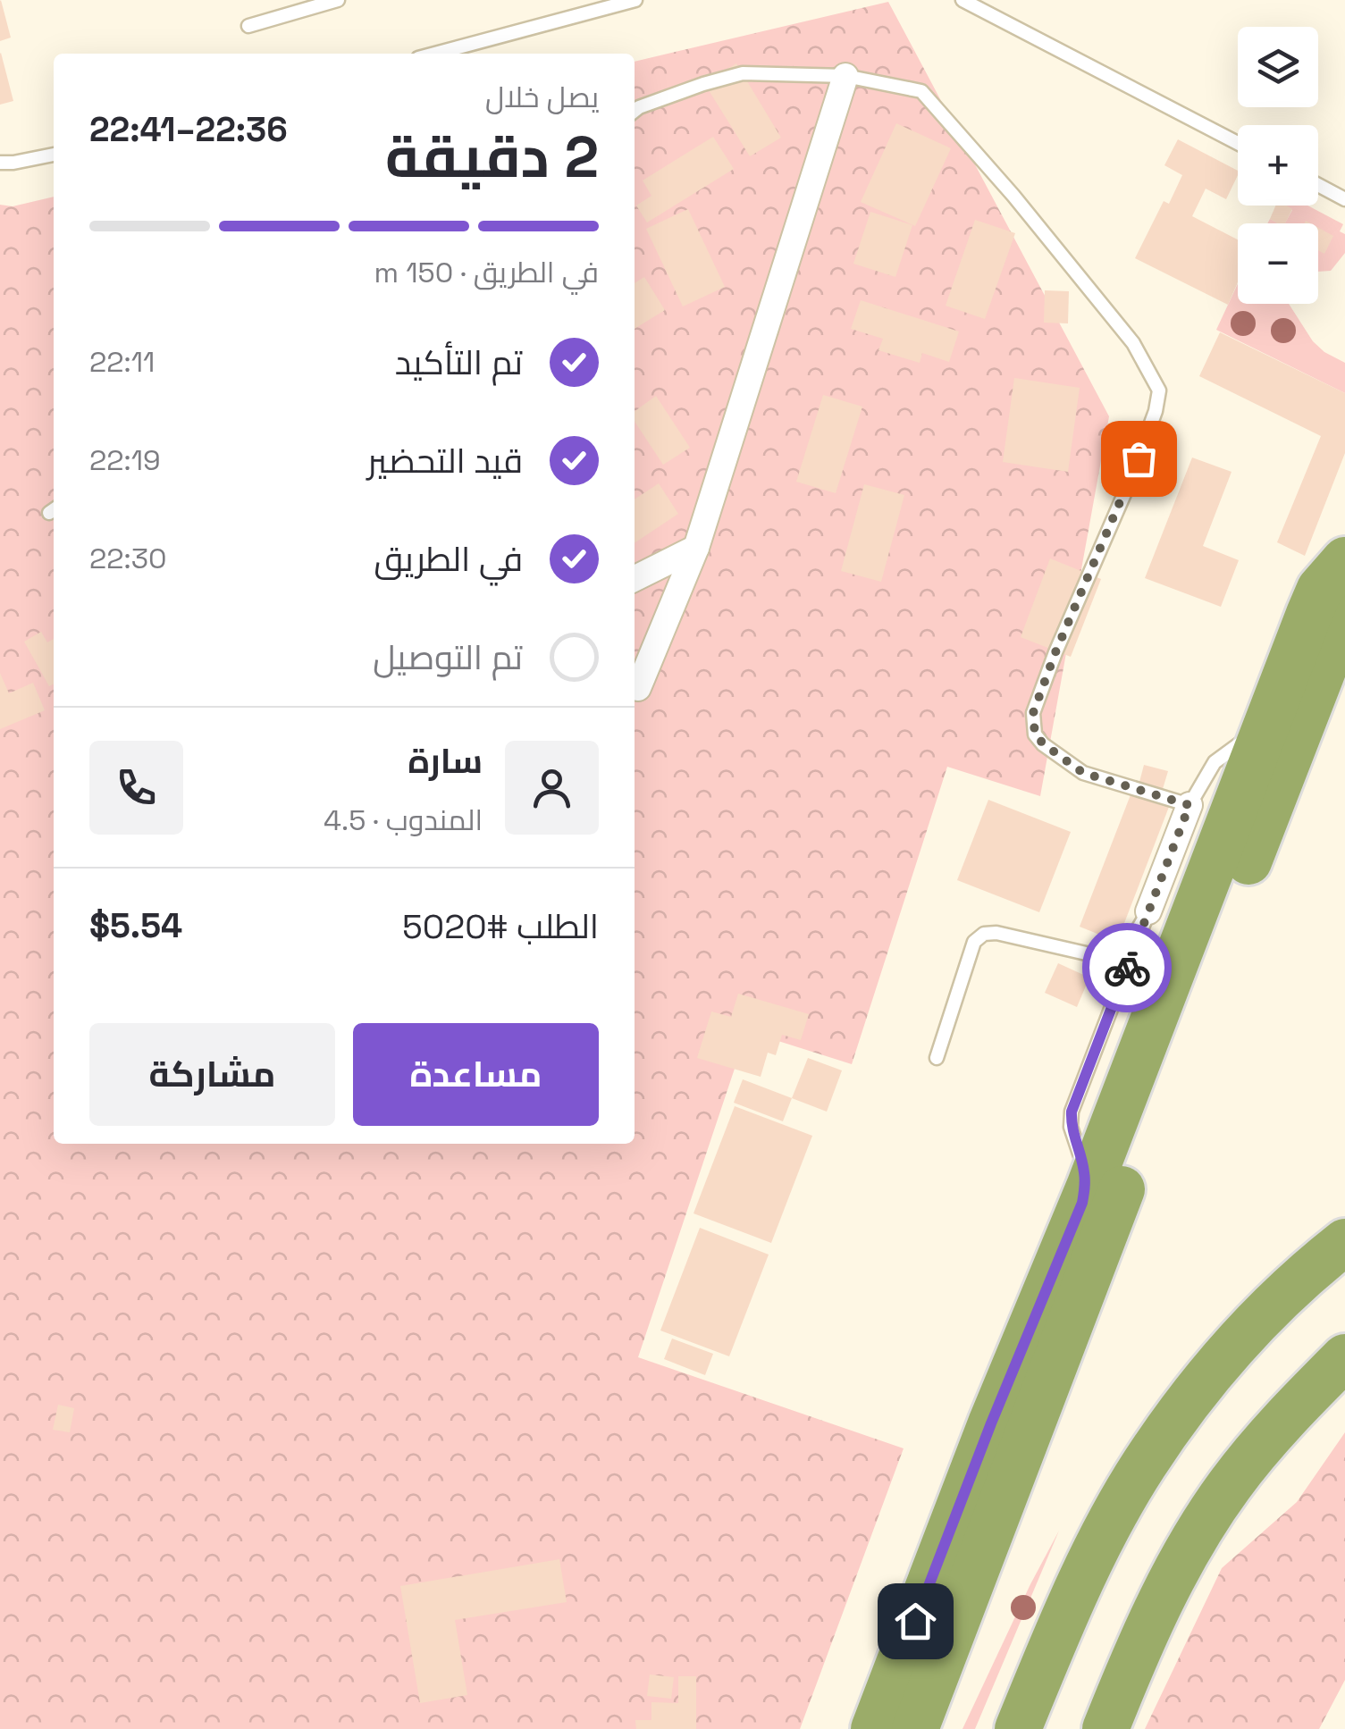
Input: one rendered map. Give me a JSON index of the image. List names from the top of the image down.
{
  "page": {
    "map_buttons": ["+", "−"],
    "heading": ["2 دقيقة", "يصل خلال", "22:36–22:41"],
    "panel": [
      "سارة",
      "المندوب · 4.5",
      "الطلب #5020",
      "$5.54"
    ],
    "bar": "في الطريق · 150 m",
    "list": [
      ["تم التأكيد", "22:11"],
      ["قيد التحضير", "22:19"],
      ["في الطريق", "22:30"],
      "تم التوصيل"
    ],
    "buttons": ["مساعدة", "مشاركة"]
  }
}
